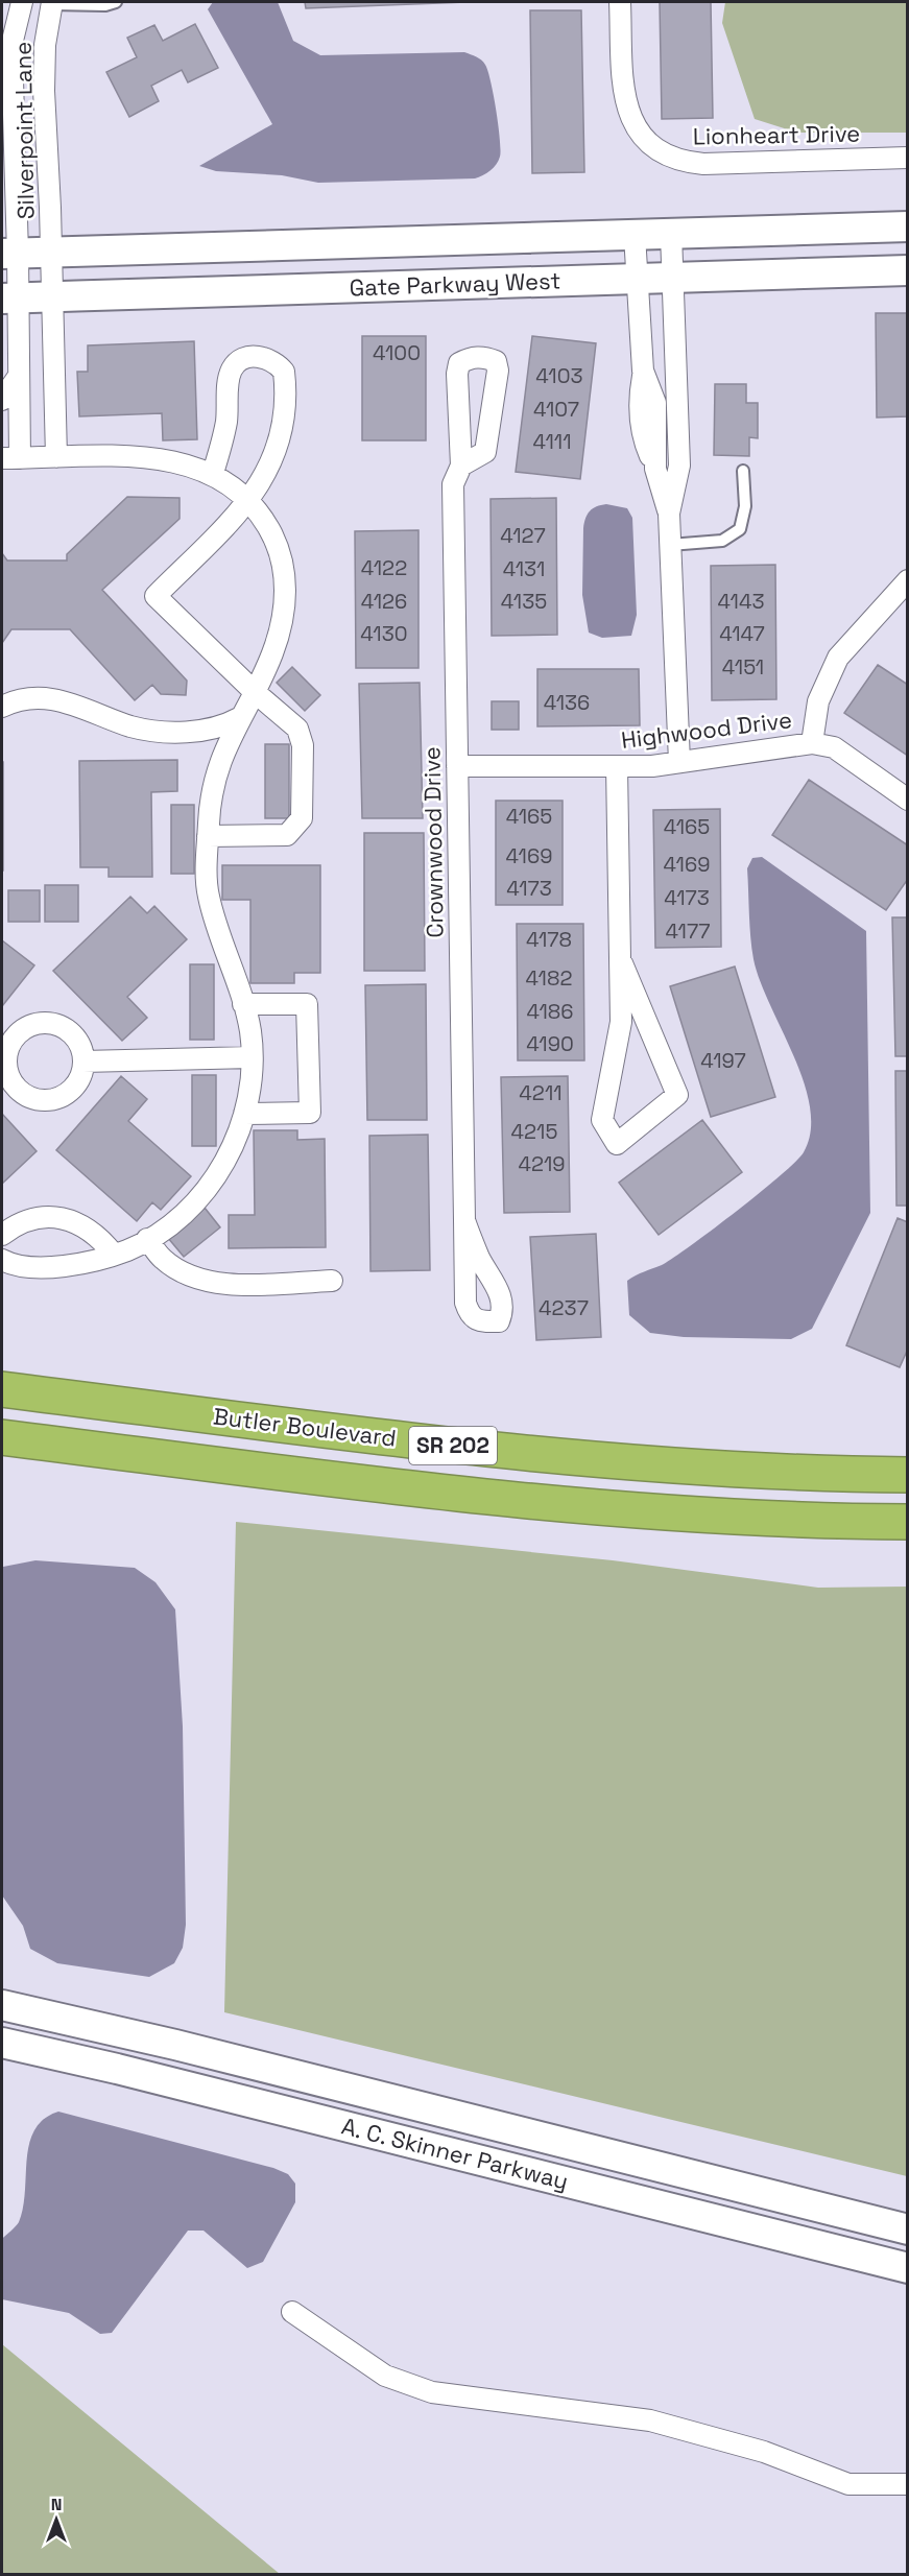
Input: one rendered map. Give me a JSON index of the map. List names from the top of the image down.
{
  "streets": {
    "highway": ["Butler Boulevard", "SR 202"],
    "main road": ["Gate Parkway West", "A. C. Skinner Parkway"],
    "street": [
      "Silverpoint Lane",
      "Lionheart Drive",
      "Highwood Drive",
      "Crownwood Drive"
    ]
  },
  "crossings": [
    ["Silverpoint Lane", "Gate Parkway West"],
    ["Highwood Drive", "Crownwood Drive"]
  ],
  "house_numbers": [
    "4100",
    "4103",
    "4107",
    "4111",
    "4127",
    "4122",
    "4131",
    "4126",
    "4135",
    "4143",
    "4130",
    "4147",
    "4151",
    "4136",
    "4165",
    "4165",
    "4169",
    "4169",
    "4173",
    "4173",
    "4177",
    "4178",
    "4182",
    "4186",
    "4190",
    "4197",
    "4211",
    "4215",
    "4219",
    "4237"
  ],
  "north": "top"
}
